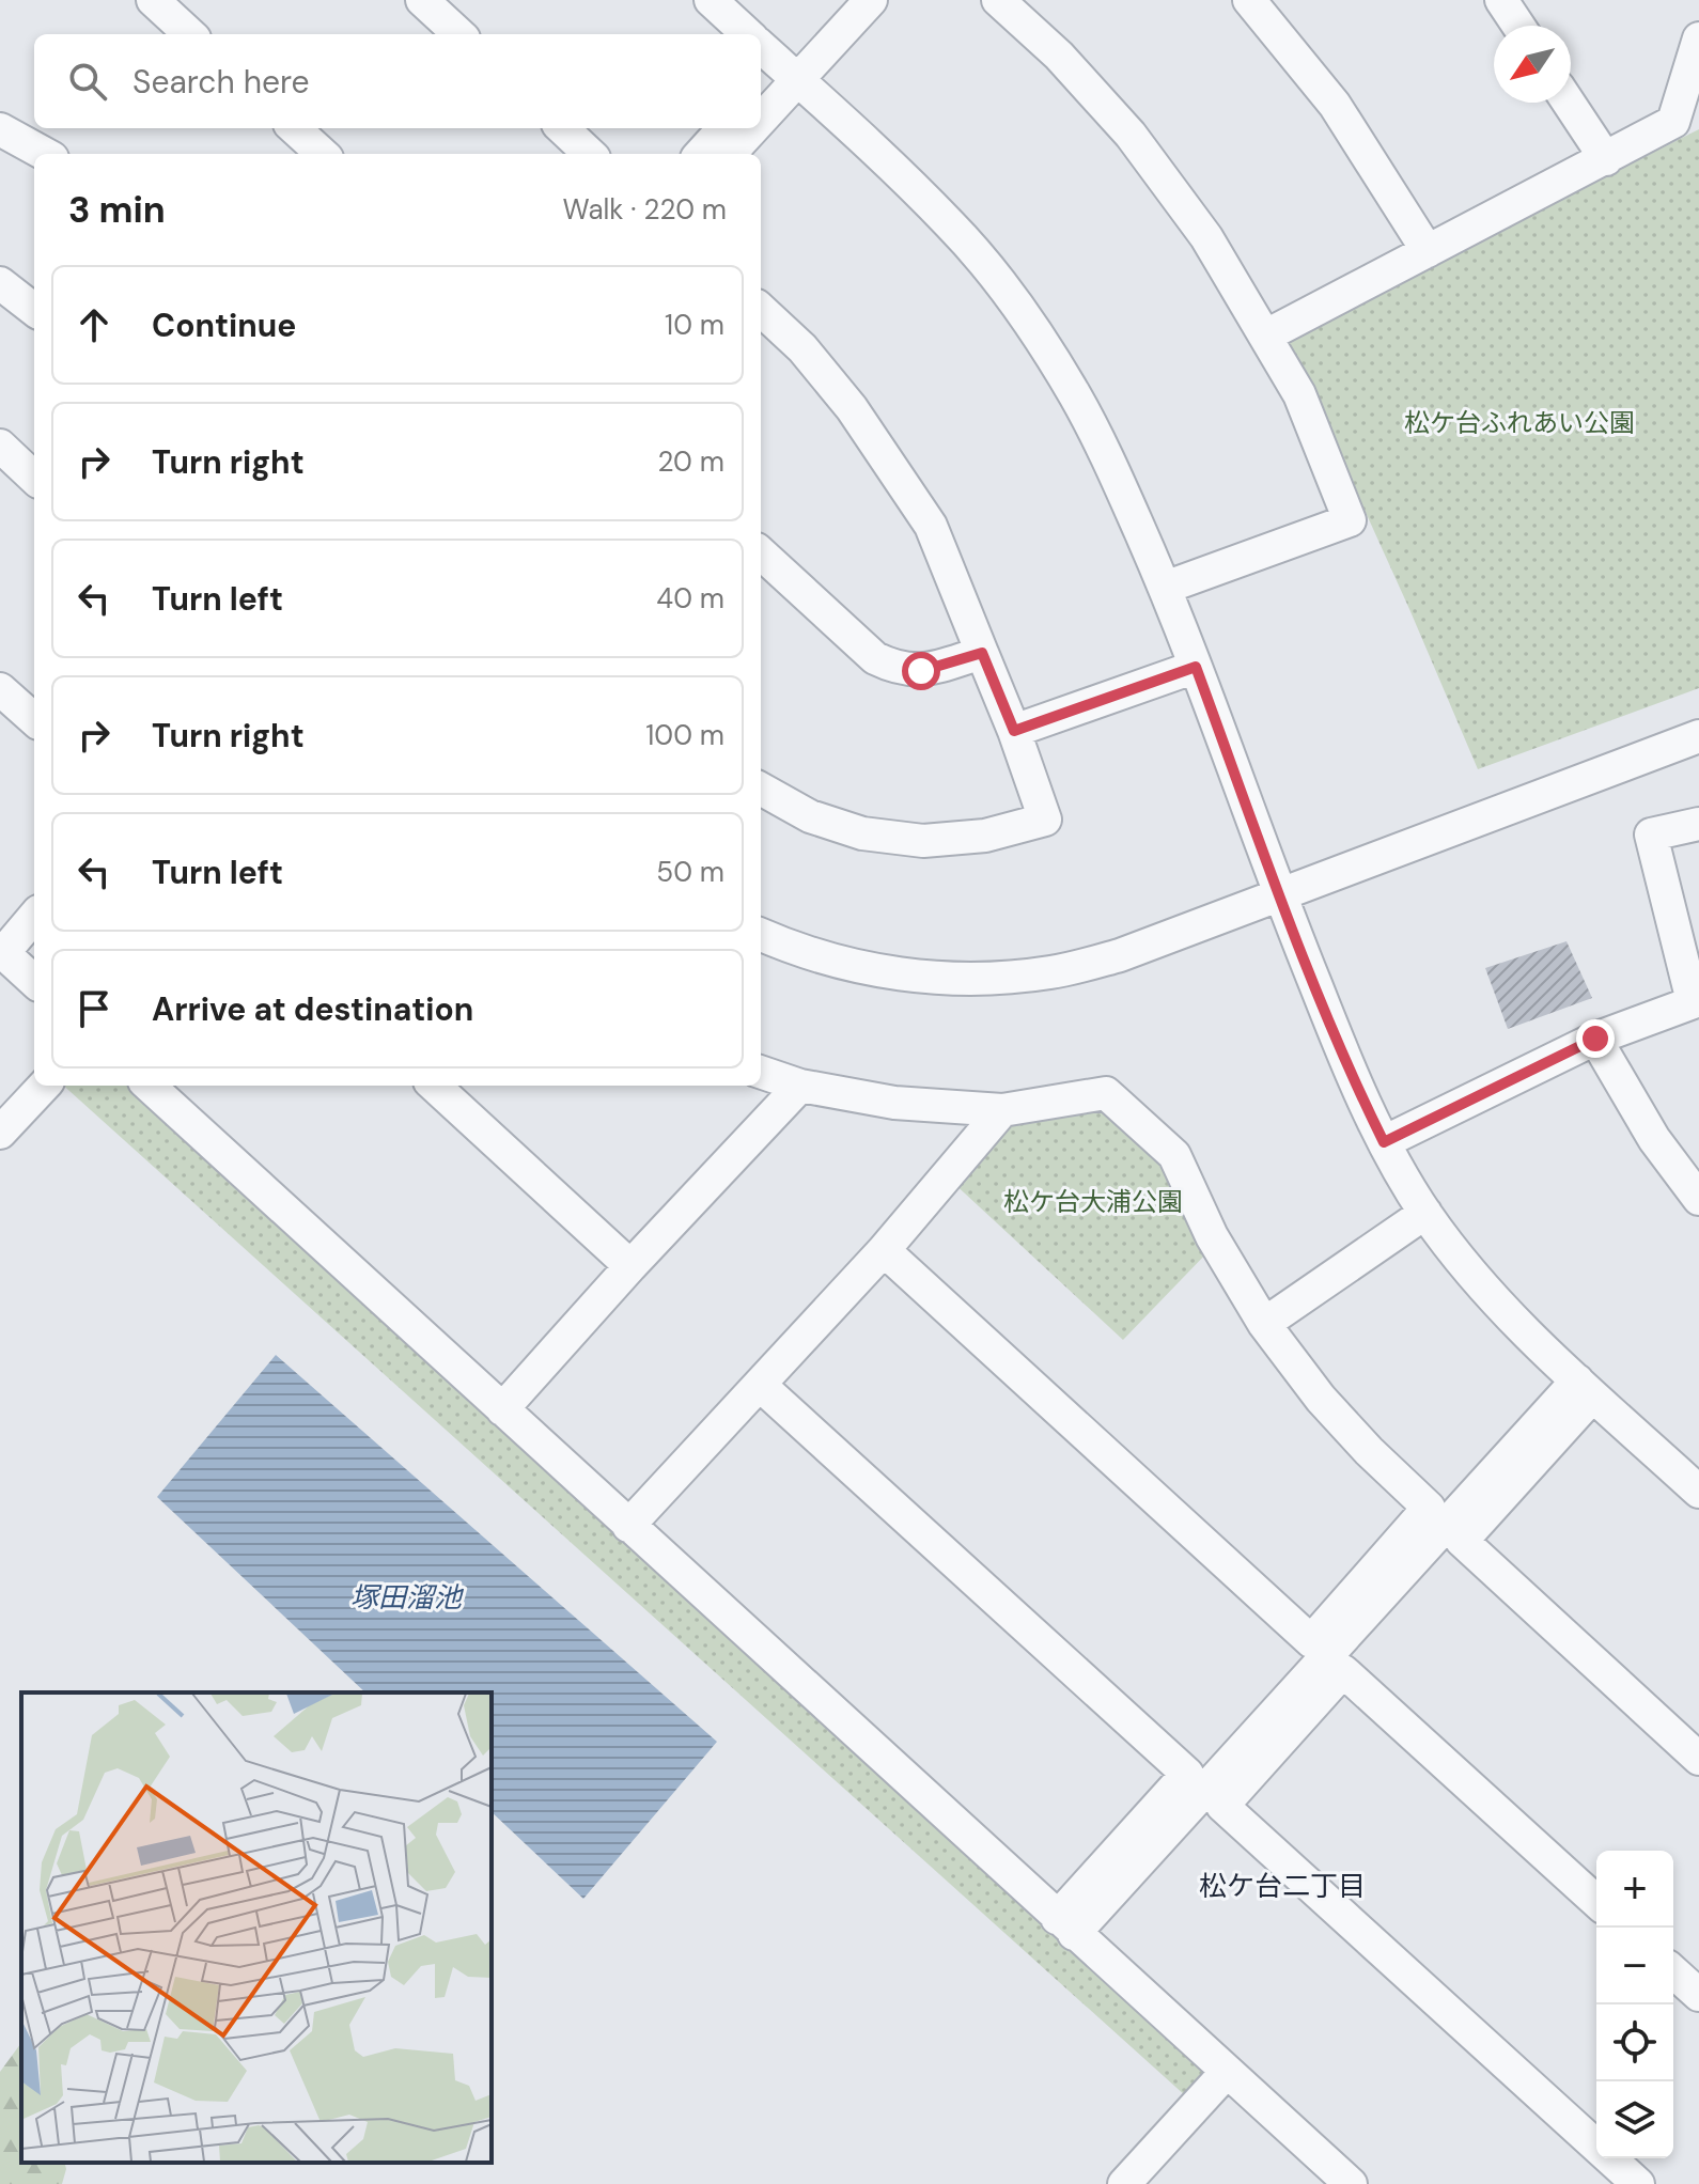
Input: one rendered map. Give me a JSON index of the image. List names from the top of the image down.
{
  "districts": ["松ケ台二丁目"],
  "water": ["塚田溜池"],
  "parks": ["松ケ台ふれあい公園", "松ケ台大浦公園"],
  "north": "bottom left",
  "page": {
    "search": "Search here",
    "heading": ["3 min", "Walk · 220 m"],
    "list": [
      ["Continue", "10 m"],
      ["Turn right", "20 m"],
      ["Turn left", "40 m"],
      ["Turn right", "100 m"],
      ["Turn left", "50 m"],
      "Arrive at destination"
    ],
    "map_buttons": ["+", "−"]
  }
}
